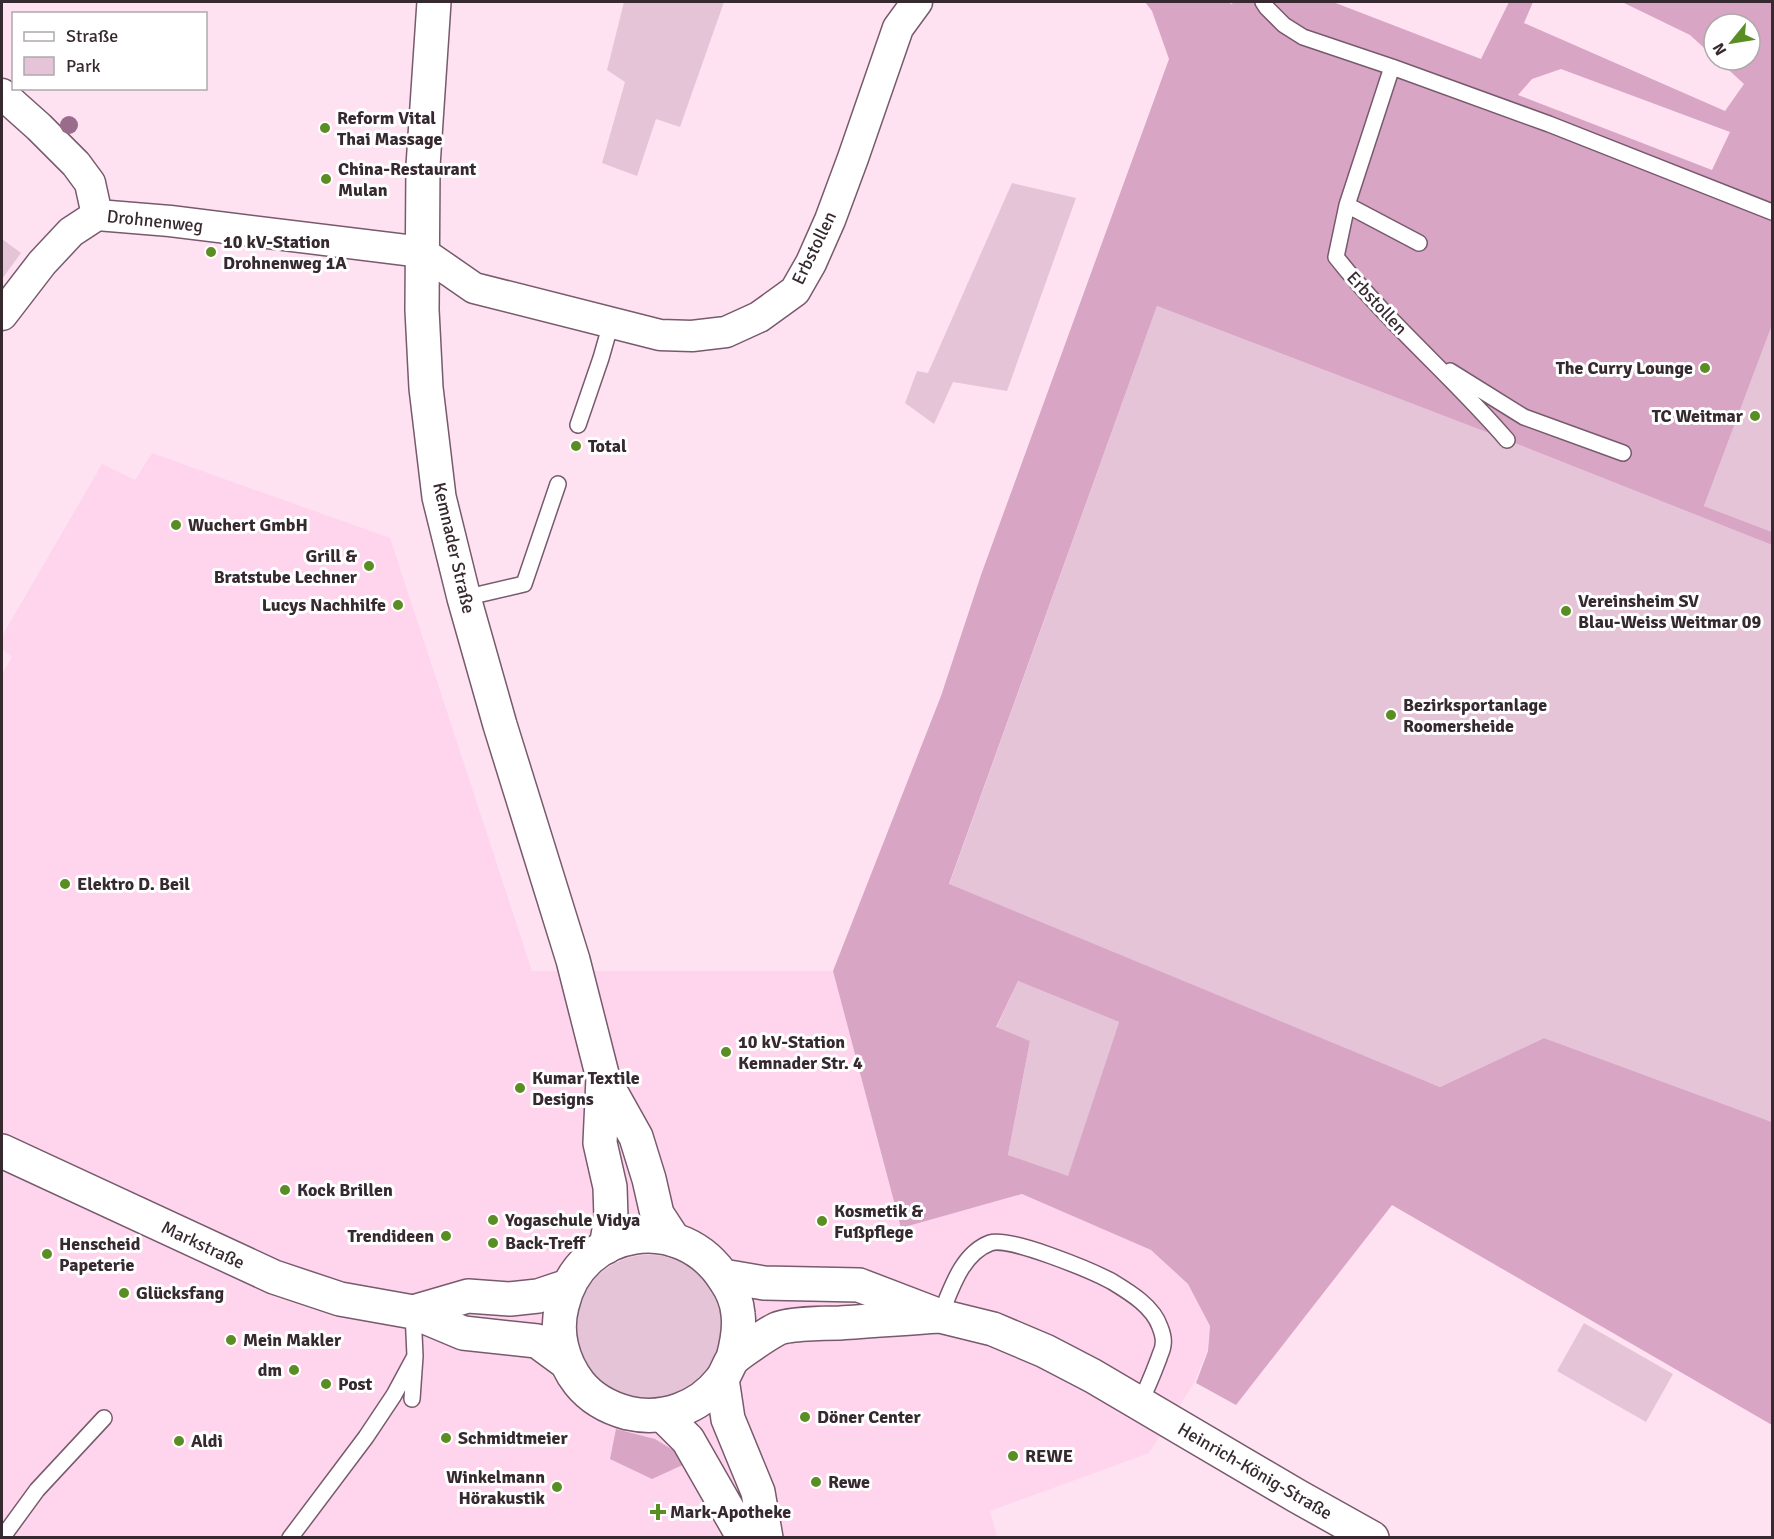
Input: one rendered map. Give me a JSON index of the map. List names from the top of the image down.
{
  "streets": {
    "main road": ["Kemnader Straße", "Markstraße", "Heinrich-König-Straße"],
    "street": ["Drohnenweg", "Erbstollen"]
  },
  "crossings": [
    ["Drohnenweg", "Erbstollen"],
    ["Drohnenweg", "Kemnader Straße"],
    ["Erbstollen", "Kemnader Straße"],
    ["Kemnader Straße", "Markstraße"],
    ["Kemnader Straße", "Heinrich-König-Straße"],
    ["Markstraße", "Heinrich-König-Straße"]
  ],
  "places": {
    "other": [
      "Reform Vital Thai Massage",
      "China-Restaurant Mulan",
      "10 kV-Station Drohnenweg 1A",
      "The Curry Lounge",
      "TC Weitmar",
      "Total",
      "Wuchert GmbH",
      "Grill & Bratstube Lechner",
      "Lucys Nachhilfe",
      "Vereinsheim SV Blau-Weiss Weitmar 09",
      "Bezirksportanlage Roomersheide",
      "Elektro D. Beil",
      "10 kV-Station Kemnader Str. 4",
      "Kumar Textile Designs",
      "Kock Brillen",
      "Yogaschule Vidya",
      "Kosmetik & Fußpflege",
      "Trendideen",
      "Back-Treff",
      "Henscheid Papeterie",
      "Glücksfang",
      "Mein Makler",
      "dm",
      "Post",
      "Döner Center",
      "Schmidtmeier",
      "Aldi",
      "REWE",
      "Rewe",
      "Winkelmann Hörakustik"
    ],
    "health": ["Mark-Apotheke"]
  },
  "legend": ["Straße", "Park"],
  "north": "bottom left"
}
